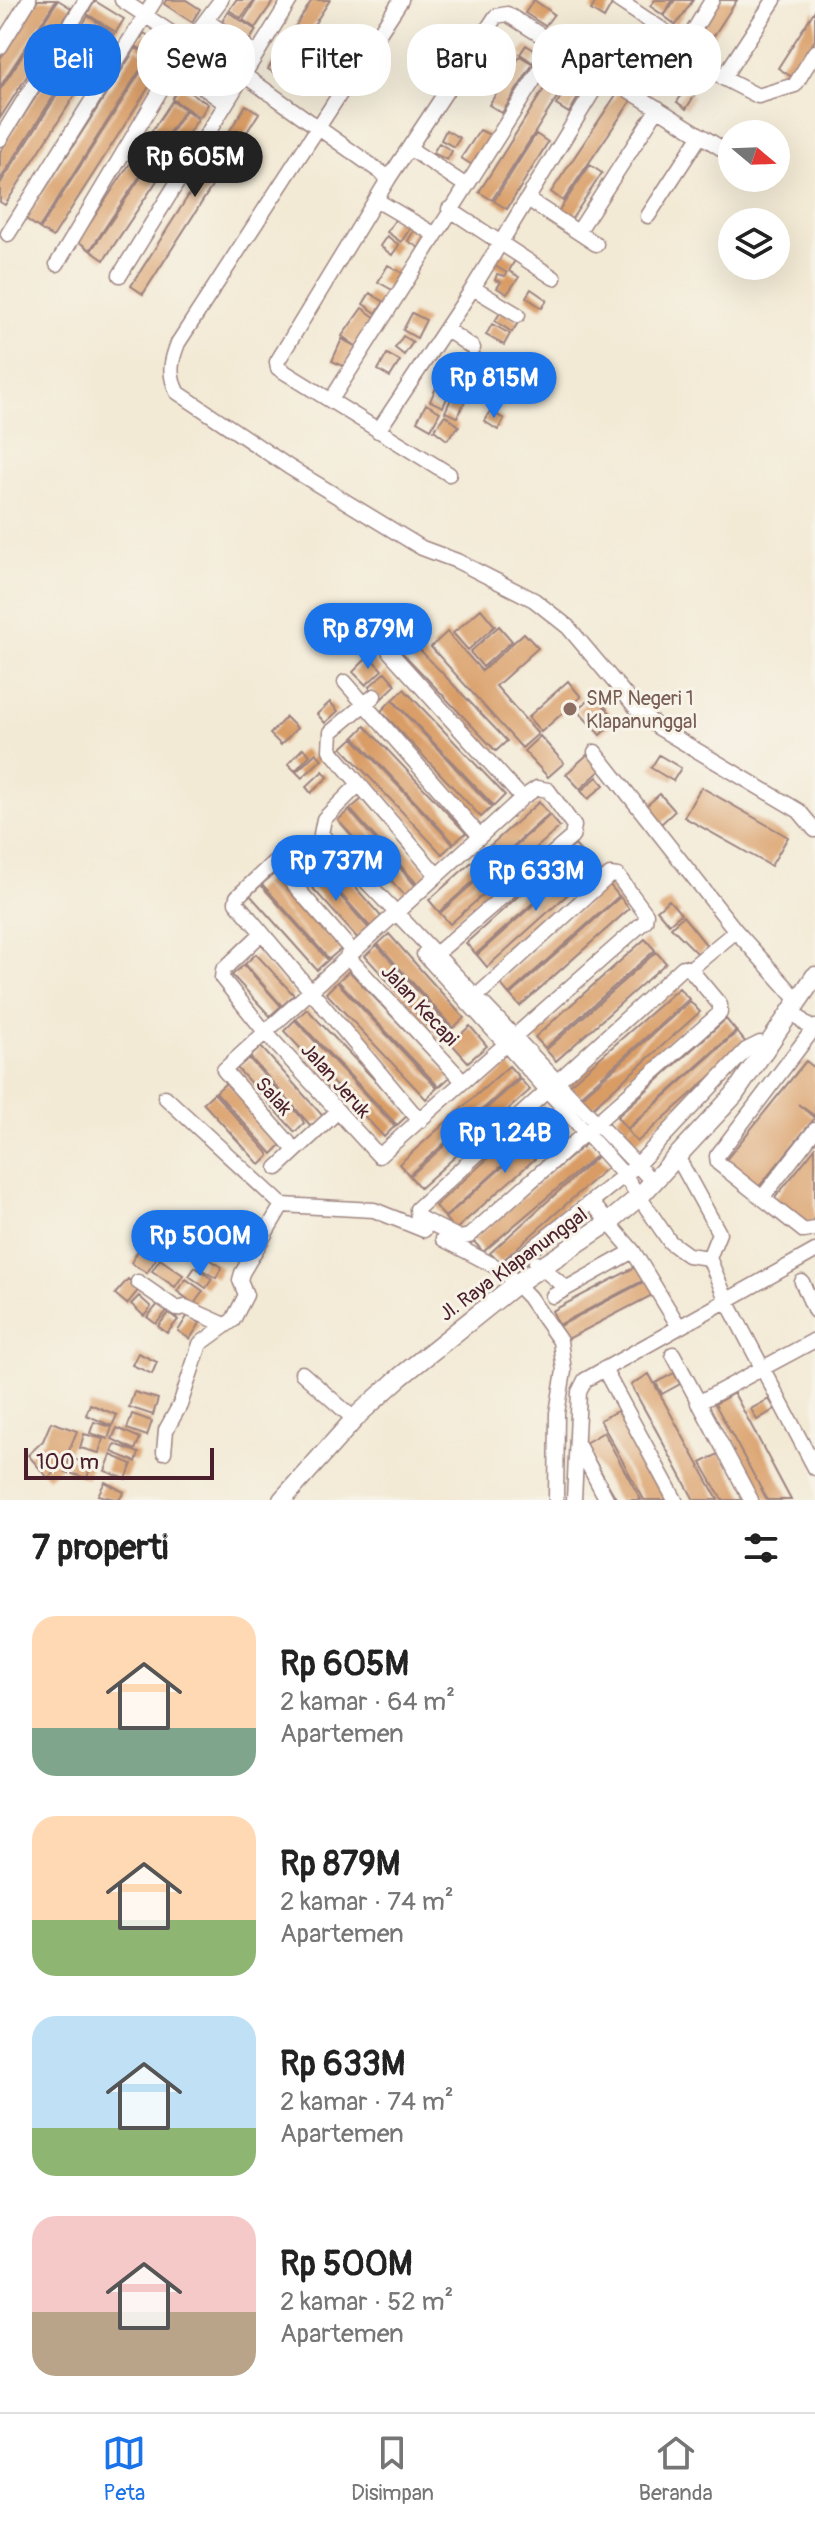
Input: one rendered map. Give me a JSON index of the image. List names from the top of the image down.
{
  "streets": {
    "street": [
      "Jalan Kecapi",
      "Jalan Jeruk",
      "Salak",
      "Jl. Raya Klapanunggal"
    ]
  },
  "crossings": [
    ["Jalan Kecapi", "Jalan Jeruk"],
    ["Jalan Jeruk", "Salak"]
  ],
  "places": ["SMP Negeri 1 Klapanunggal"],
  "scale_bar": "100 m",
  "north": "right",
  "page": {
    "chip": [
      "Beli",
      "Sewa",
      "Filter",
      "Baru",
      "Apartemen"
    ],
    "price": [
      "Rp 605M",
      "Rp 815M",
      "Rp 879M",
      "Rp 737M",
      "Rp 633M",
      "Rp 1.24B",
      "Rp 500M"
    ],
    "scale": "100 m",
    "heading": "7 properti",
    "list": [
      {
        "name": "Rp 605M",
        "note": "2 kamar · 64 m² · Apartemen"
      },
      {
        "name": "Rp 879M",
        "note": "2 kamar · 74 m² · Apartemen"
      },
      {
        "name": "Rp 633M",
        "note": "2 kamar · 74 m² · Apartemen"
      },
      {
        "name": "Rp 500M",
        "note": "2 kamar · 52 m² · Apartemen"
      }
    ],
    "tabs": ["Peta", "Disimpan", "Beranda"]
  }
}
